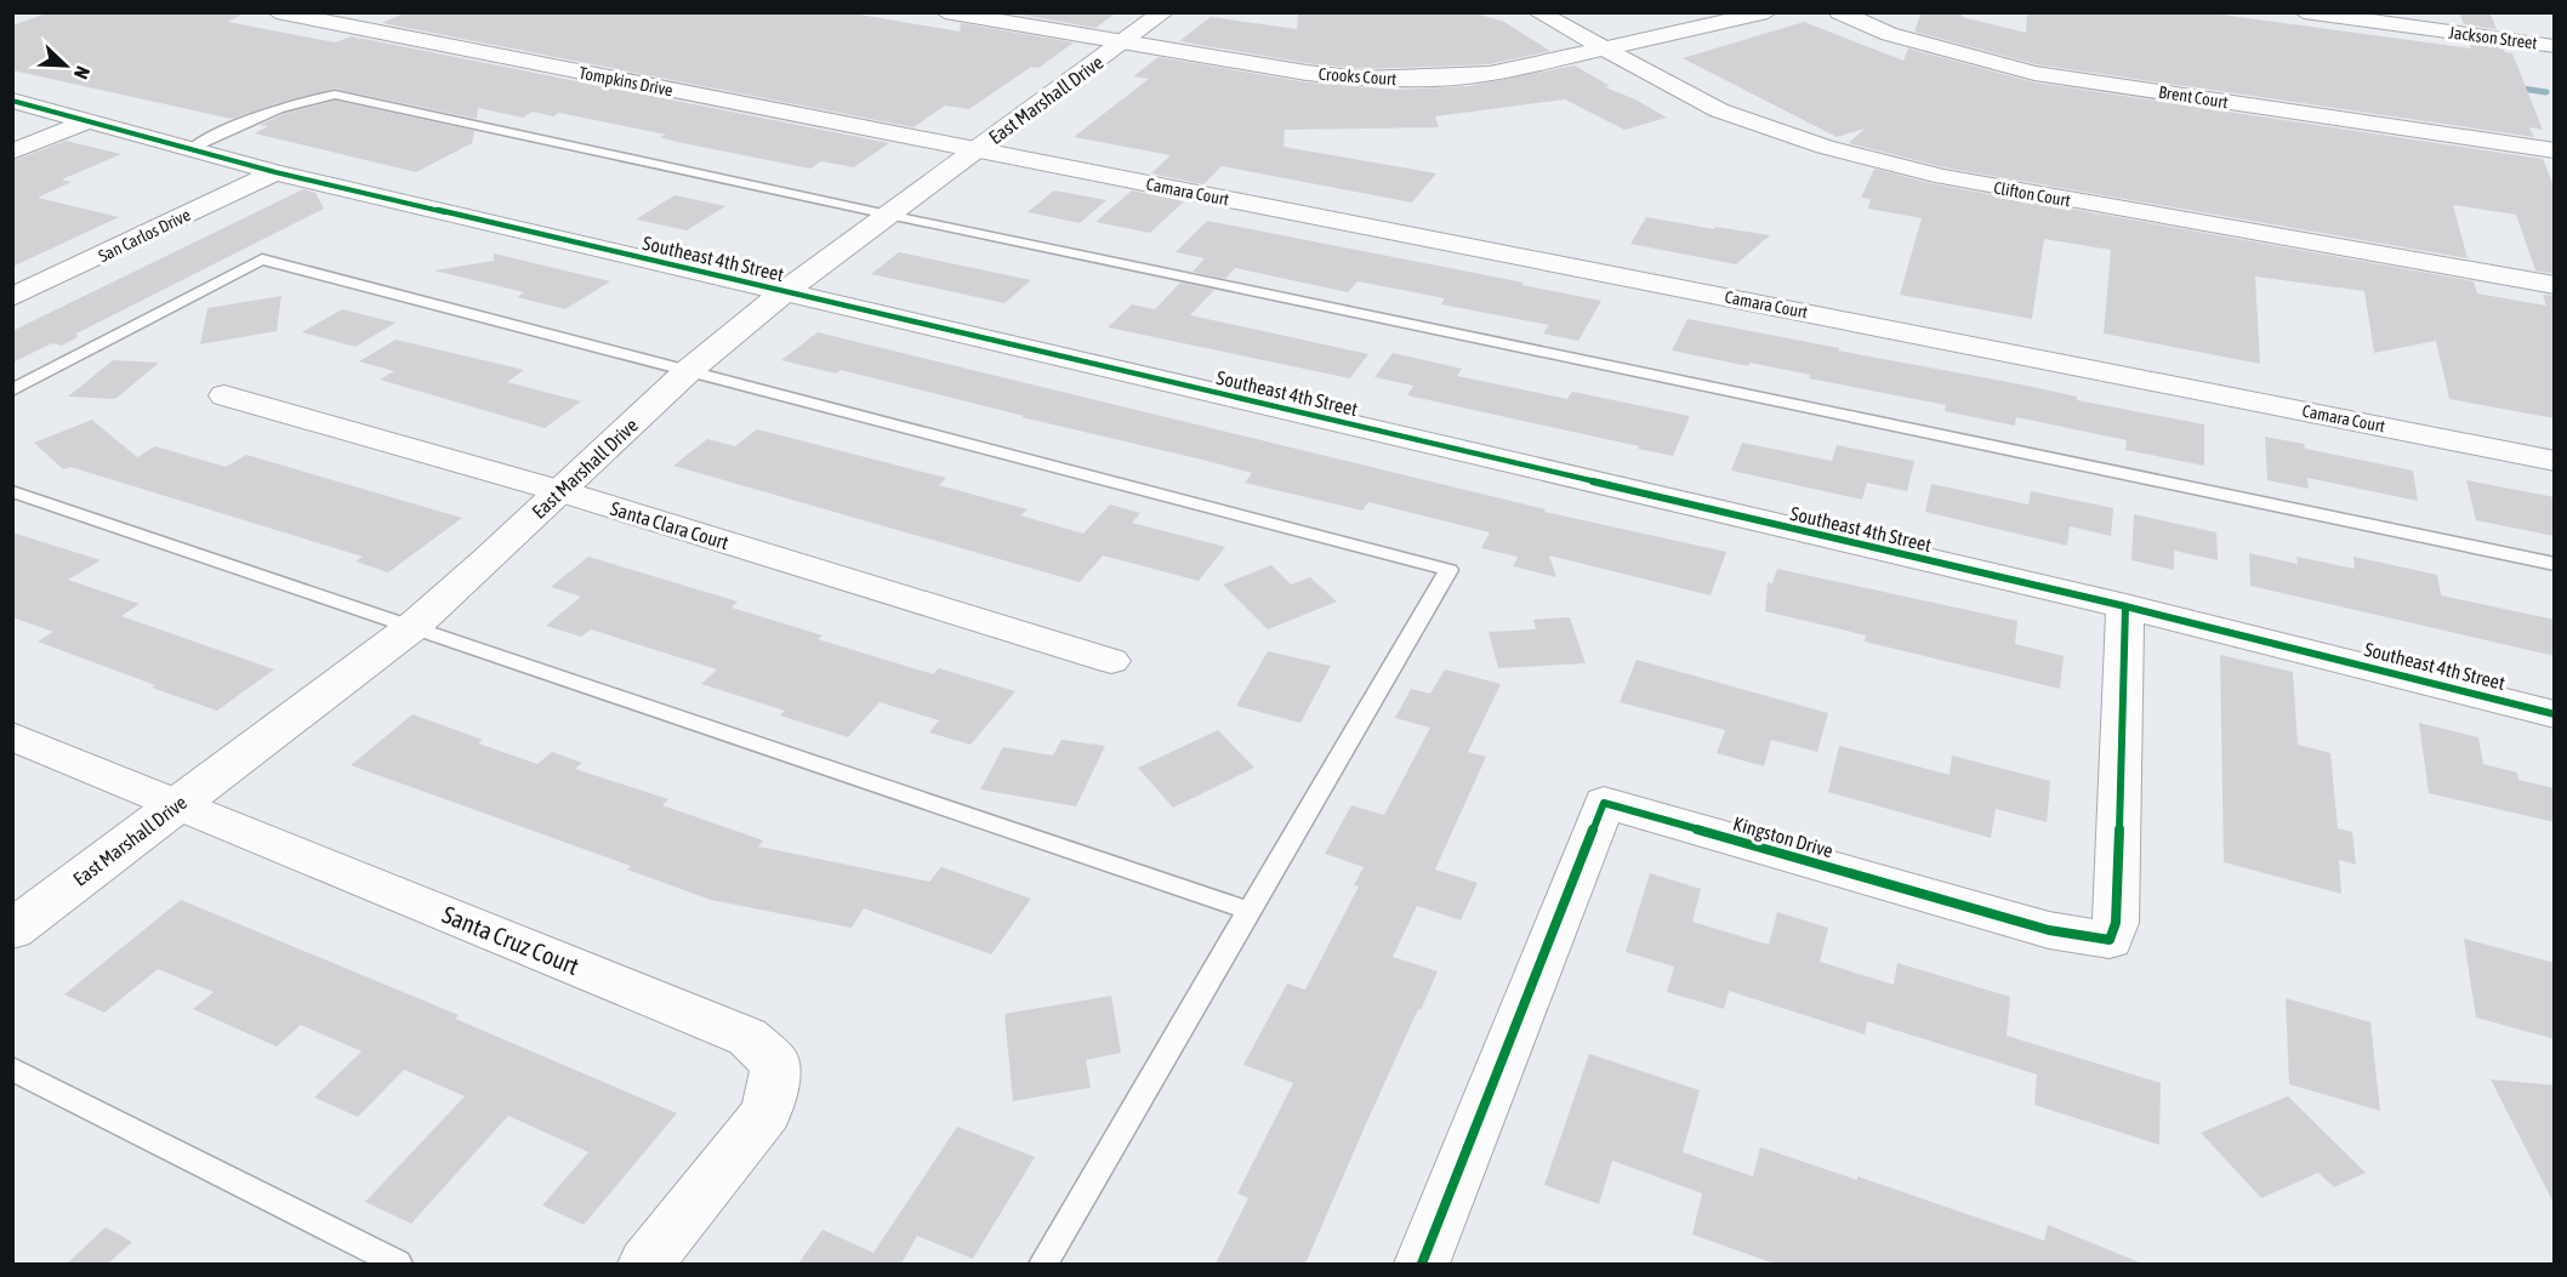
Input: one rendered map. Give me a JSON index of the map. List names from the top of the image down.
{
  "streets": {
    "main road": ["East Marshall Drive"],
    "street": [
      "Jackson Street",
      "Crooks Court",
      "Tompkins Drive",
      "Brent Court",
      "Camara Court",
      "Clifton Court",
      "San Carlos Drive",
      "Southeast 4th Street",
      "Santa Clara Court",
      "Kingston Drive",
      "Santa Cruz Court"
    ]
  },
  "crossings": [
    ["Crooks Court", "East Marshall Drive"],
    ["Crooks Court", "Clifton Court"],
    ["Tompkins Drive", "East Marshall Drive"],
    ["Tompkins Drive", "Camara Court"],
    ["East Marshall Drive", "Camara Court"],
    ["East Marshall Drive", "Southeast 4th Street"],
    ["East Marshall Drive", "Santa Clara Court"],
    ["East Marshall Drive", "Santa Cruz Court"],
    ["San Carlos Drive", "Southeast 4th Street"],
    ["Southeast 4th Street", "Kingston Drive"]
  ],
  "north": "bottom right"
}
